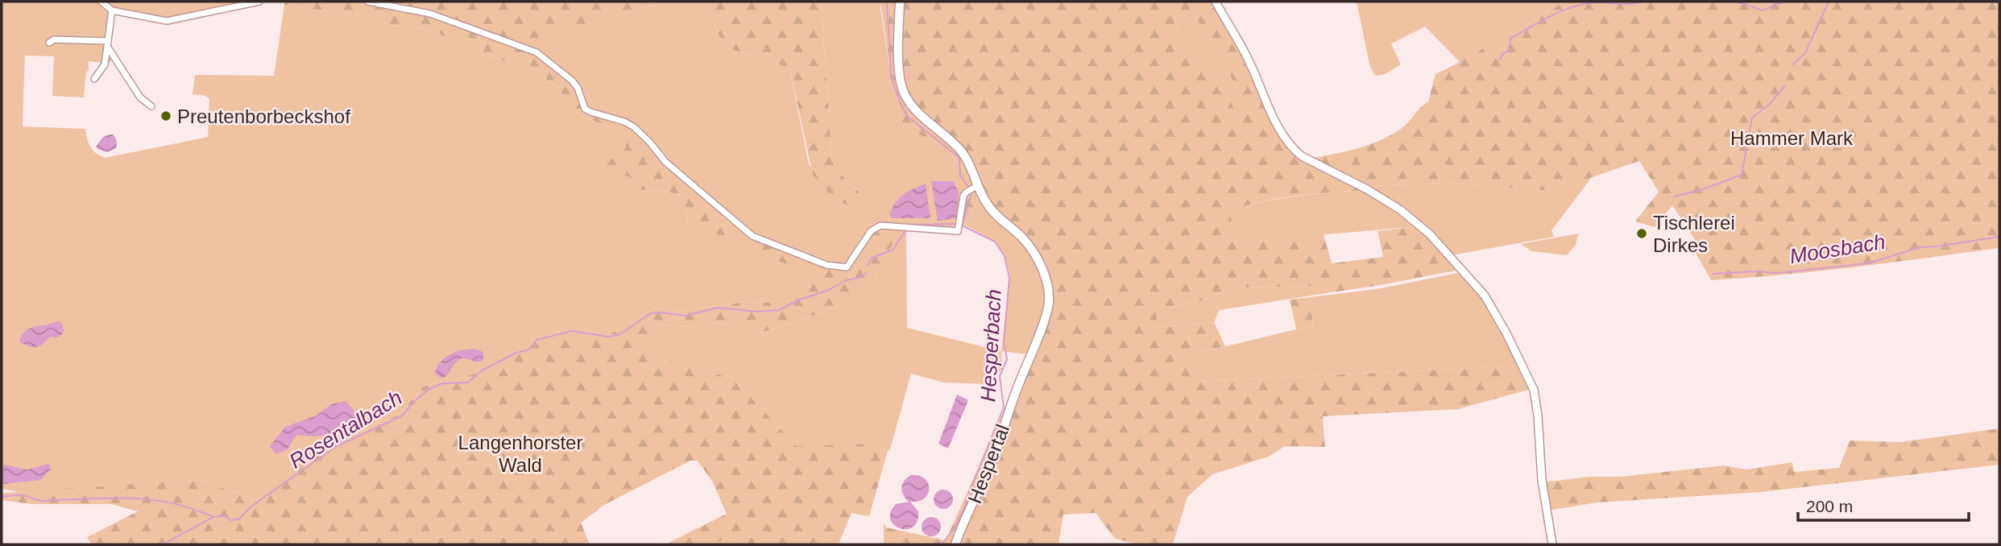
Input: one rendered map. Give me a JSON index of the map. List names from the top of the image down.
{
  "streets": {
    "main road": ["Hespertal"]
  },
  "water": ["Moosbach", "Hesperbach", "Rosentalbach"],
  "parks": ["Hammer Mark", "Langenhorster Wald"],
  "places": ["Preutenborbeckshof", "Tischlerei Dirkes"],
  "scale_bar": "200 m"
}
